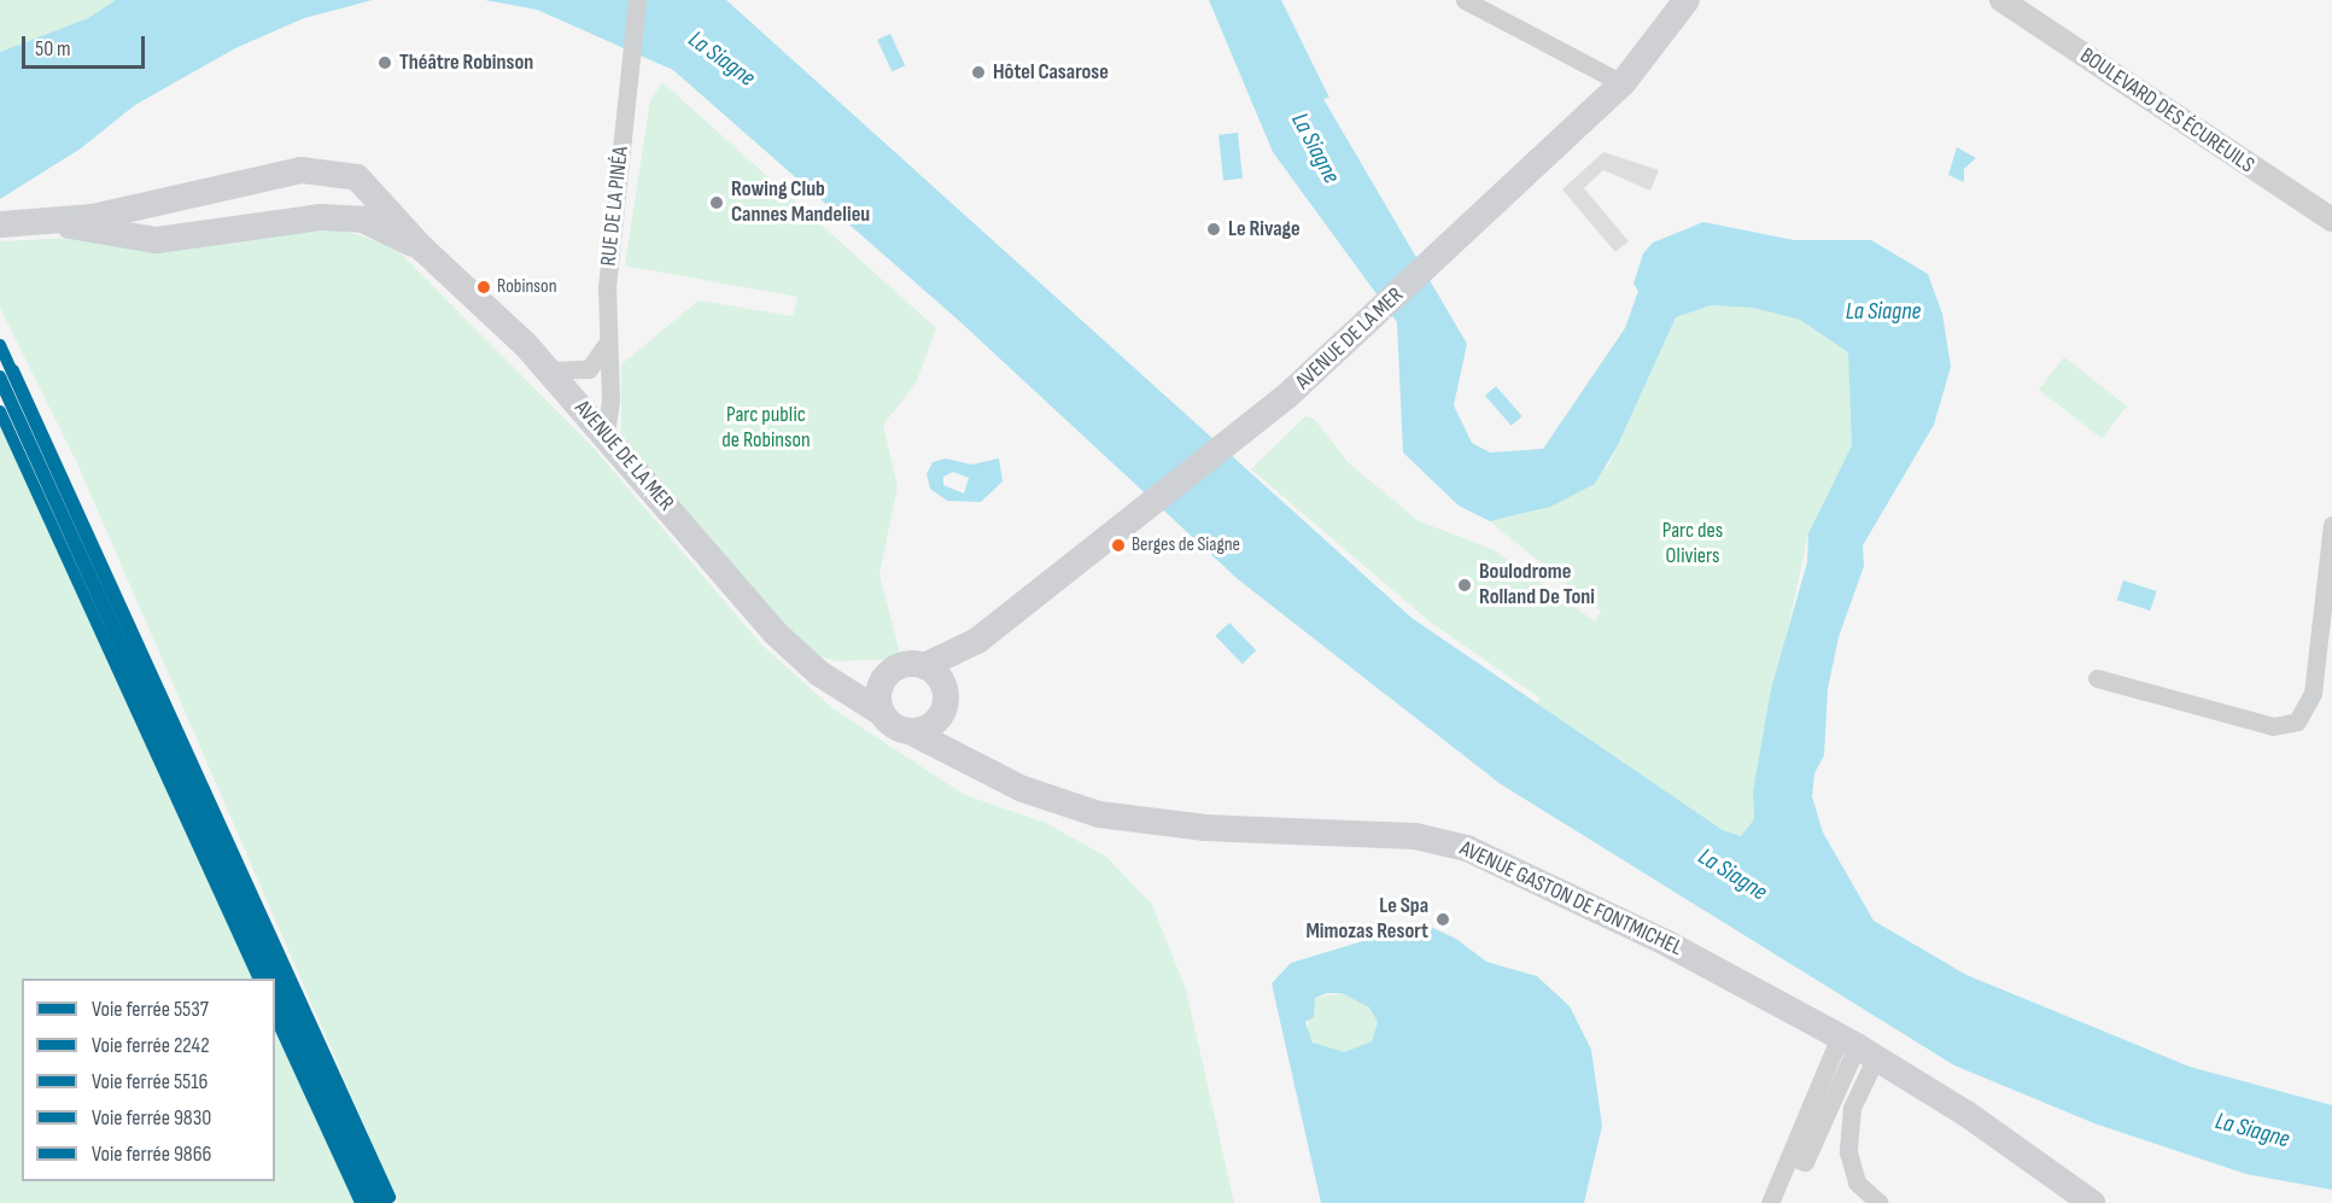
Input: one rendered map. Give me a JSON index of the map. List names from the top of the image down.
{
  "streets": {
    "main road": ["AVENUE DE LA MER", "AVENUE GASTON DE FONTMICHEL"],
    "street": ["BOULEVARD DES ÉCUREUILS", "RUE DE LA PINÉA"]
  },
  "crossings": [
    ["RUE DE LA PINÉA", "AVENUE DE LA MER"],
    ["AVENUE DE LA MER", "AVENUE GASTON DE FONTMICHEL"]
  ],
  "water": ["La Siagne"],
  "parks": ["Parc public de Robinson", "Parc des Oliviers"],
  "places": [
    "Théâtre Robinson",
    "Hôtel Casarose",
    "Rowing Club Cannes Mandelieu",
    "Le Rivage",
    "Robinson",
    "Berges de Siagne",
    "Boulodrome Rolland De Toni",
    "Le Spa Mimozas Resort"
  ],
  "lines": [
    "rail line 5537",
    "rail line 9866",
    "rail line 2242",
    "rail line 9830",
    "rail line 5516"
  ],
  "legend": [
    "Voie ferrée 5537",
    "Voie ferrée 2242",
    "Voie ferrée 5516",
    "Voie ferrée 9830",
    "Voie ferrée 9866"
  ],
  "scale_bar": "50 m"
}
